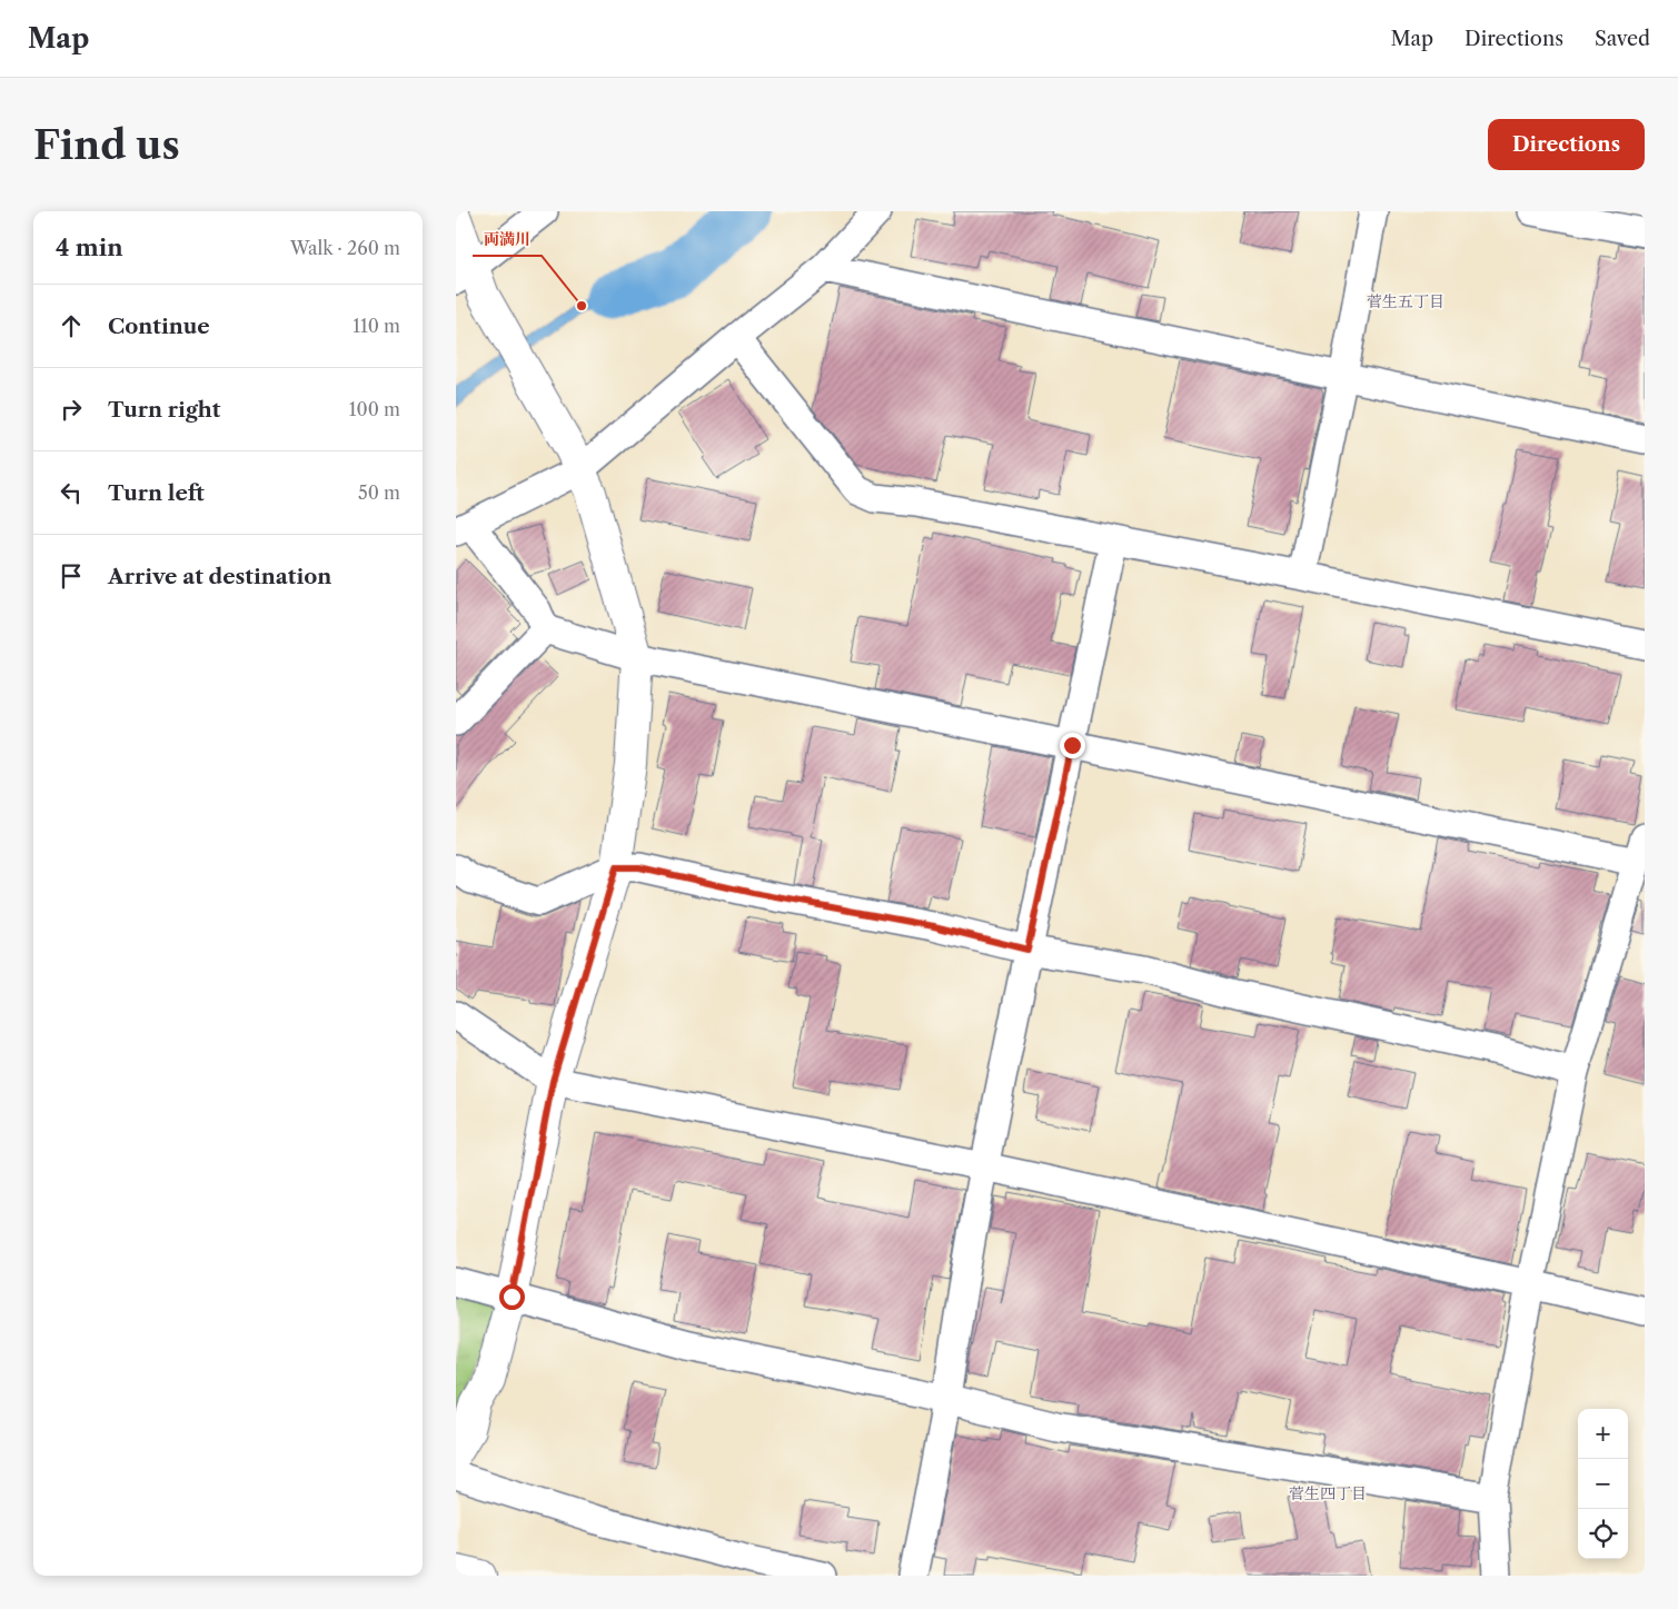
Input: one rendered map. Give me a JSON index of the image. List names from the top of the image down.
{
  "districts": ["菅生五丁目", "菅生四丁目"],
  "places": ["両満川"],
  "page": {
    "header": "Map",
    "nav": ["Map", "Directions", "Saved"],
    "buttons": "Directions",
    "title": "Find us",
    "heading": ["4 min", "Walk · 260 m"],
    "list": [
      ["Continue", "110 m"],
      ["Turn right", "100 m"],
      ["Turn left", "50 m"],
      "Arrive at destination"
    ],
    "map_buttons": ["+", "−"]
  }
}
